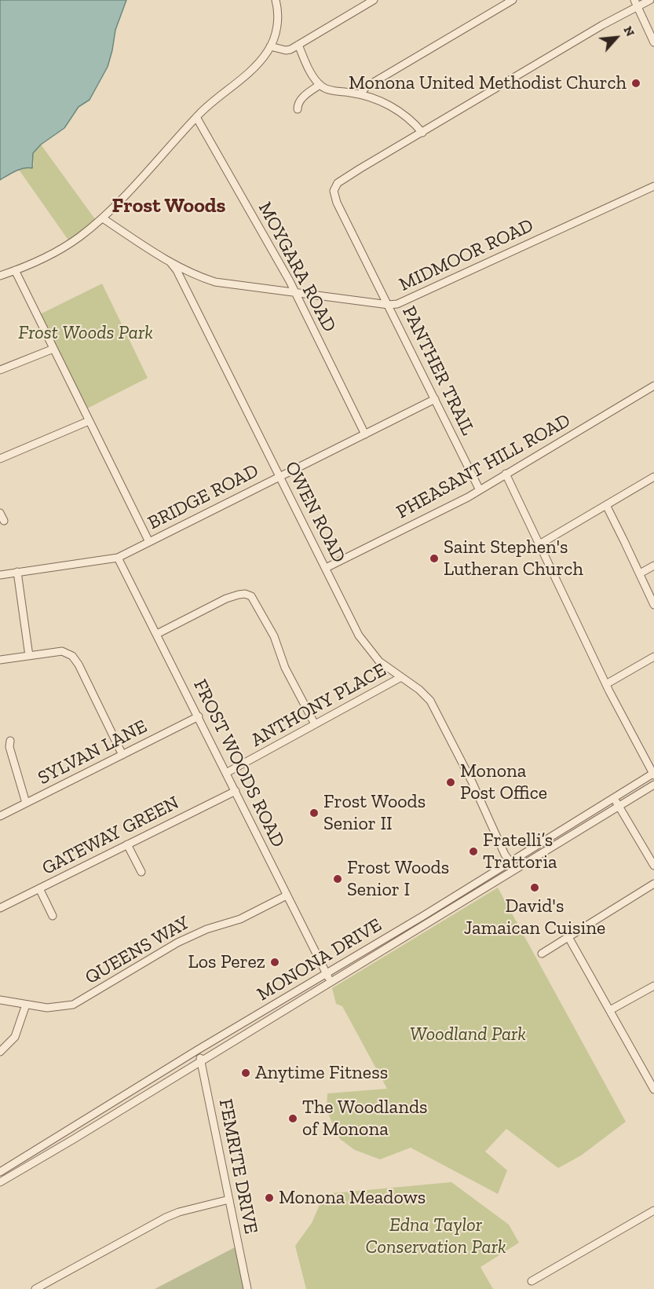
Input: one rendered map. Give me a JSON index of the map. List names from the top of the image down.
{
  "streets": {
    "street": [
      "MIDMOOR ROAD",
      "MOYGARA ROAD",
      "PANTHER TRAIL",
      "PHEASANT HILL ROAD",
      "BRIDGE ROAD",
      "OWEN ROAD",
      "ANTHONY PLACE",
      "SYLVAN LANE",
      "FROST WOODS ROAD",
      "GATEWAY GREEN",
      "QUEENS WAY",
      "MONONA DRIVE",
      "FEMRITE DRIVE"
    ]
  },
  "crossings": [
    ["MIDMOOR ROAD", "MOYGARA ROAD"],
    ["MIDMOOR ROAD", "PANTHER TRAIL"],
    ["MIDMOOR ROAD", "OWEN ROAD"],
    ["MOYGARA ROAD", "BRIDGE ROAD"],
    ["PANTHER TRAIL", "PHEASANT HILL ROAD"],
    ["PANTHER TRAIL", "BRIDGE ROAD"],
    ["PHEASANT HILL ROAD", "OWEN ROAD"],
    ["BRIDGE ROAD", "OWEN ROAD"],
    ["BRIDGE ROAD", "FROST WOODS ROAD"],
    ["OWEN ROAD", "ANTHONY PLACE"],
    ["OWEN ROAD", "MONONA DRIVE"],
    ["ANTHONY PLACE", "FROST WOODS ROAD"],
    ["SYLVAN LANE", "FROST WOODS ROAD"],
    ["FROST WOODS ROAD", "GATEWAY GREEN"],
    ["FROST WOODS ROAD", "QUEENS WAY"],
    ["FROST WOODS ROAD", "MONONA DRIVE"],
    ["MONONA DRIVE", "FEMRITE DRIVE"]
  ],
  "districts": ["Frost Woods"],
  "parks": ["Frost Woods Park", "Woodland Park", "Edna Taylor Conservation Park"],
  "places": [
    "Monona United Methodist Church",
    "Saint Stephen's Lutheran Church",
    "Monona Post Office",
    "Frost Woods Senior II",
    "Fratelli’s Trattoria",
    "Frost Woods Senior I",
    "David's Jamaican Cuisine",
    "Los Perez",
    "Anytime Fitness",
    "The Woodlands of Monona",
    "Monona Meadows"
  ],
  "north": "top right"
}
